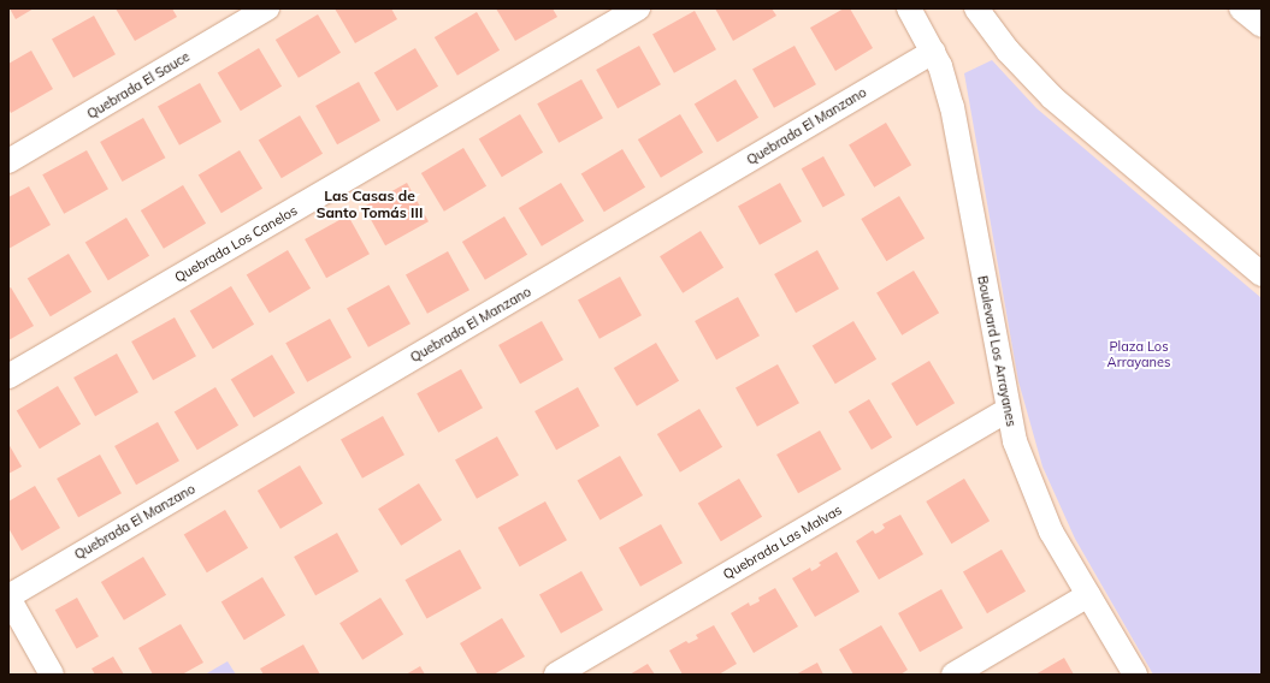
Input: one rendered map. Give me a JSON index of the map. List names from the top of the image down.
{
  "streets": {
    "street": [
      "Quebrada El Sauce",
      "Quebrada El Manzano",
      "Quebrada Los Canelos",
      "Boulevard Los Arrayanes",
      "Quebrada Las Malvas"
    ]
  },
  "crossings": [
    ["Quebrada El Manzano", "Boulevard Los Arrayanes"],
    ["Boulevard Los Arrayanes", "Quebrada Las Malvas"]
  ],
  "districts": ["Las Casas de Santo Tomás III"],
  "parks": ["Plaza Los Arrayanes"]
}
